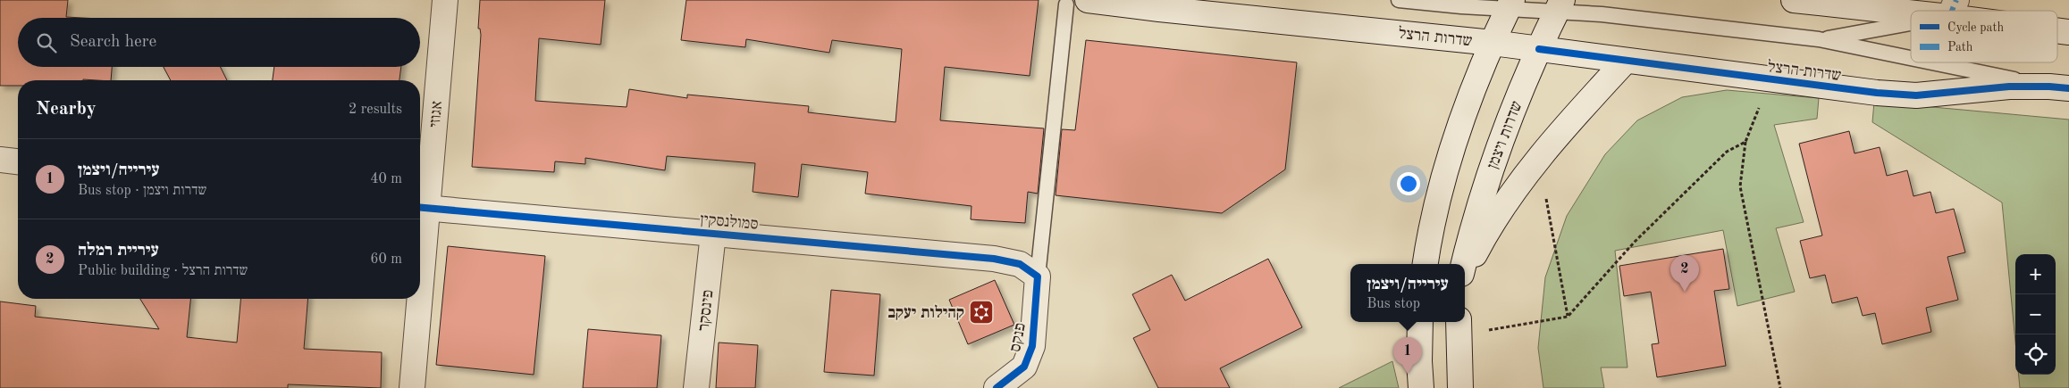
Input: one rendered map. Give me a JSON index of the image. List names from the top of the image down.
{
  "streets": {
    "street": [
      "שדרות הרצל",
      "אגוזי",
      "שדרות ויצמן",
      "סמולנסקין",
      "פינסקר",
      "פנקס"
    ]
  },
  "crossings": [
    ["שדרות הרצל", "שדרות ויצמן"],
    ["אגוזי", "סמולנסקין"],
    ["סמולנסקין", "פינסקר"],
    ["סמולנסקין", "פנקס"]
  ],
  "places": {
    "synagogue": ["קהילות יעקב"]
  },
  "legend": ["Cycle path", "Path"],
  "page": {
    "search": "Search here",
    "heading": ["Nearby", "2 results"],
    "list": [
      {
        "mark": "1",
        "name": "עירייה/ויצמן",
        "note": "Bus stop · שדרות ויצמן",
        "value": "40 m"
      },
      {
        "mark": "2",
        "name": "עיריית רמלה",
        "note": "Public building · שדרות הרצל",
        "value": "60 m"
      }
    ],
    "map_buttons": ["+", "−"],
    "pins": ["2", "1"],
    "popup": ["עירייה/ויצמן", "Bus stop"]
  }
}
